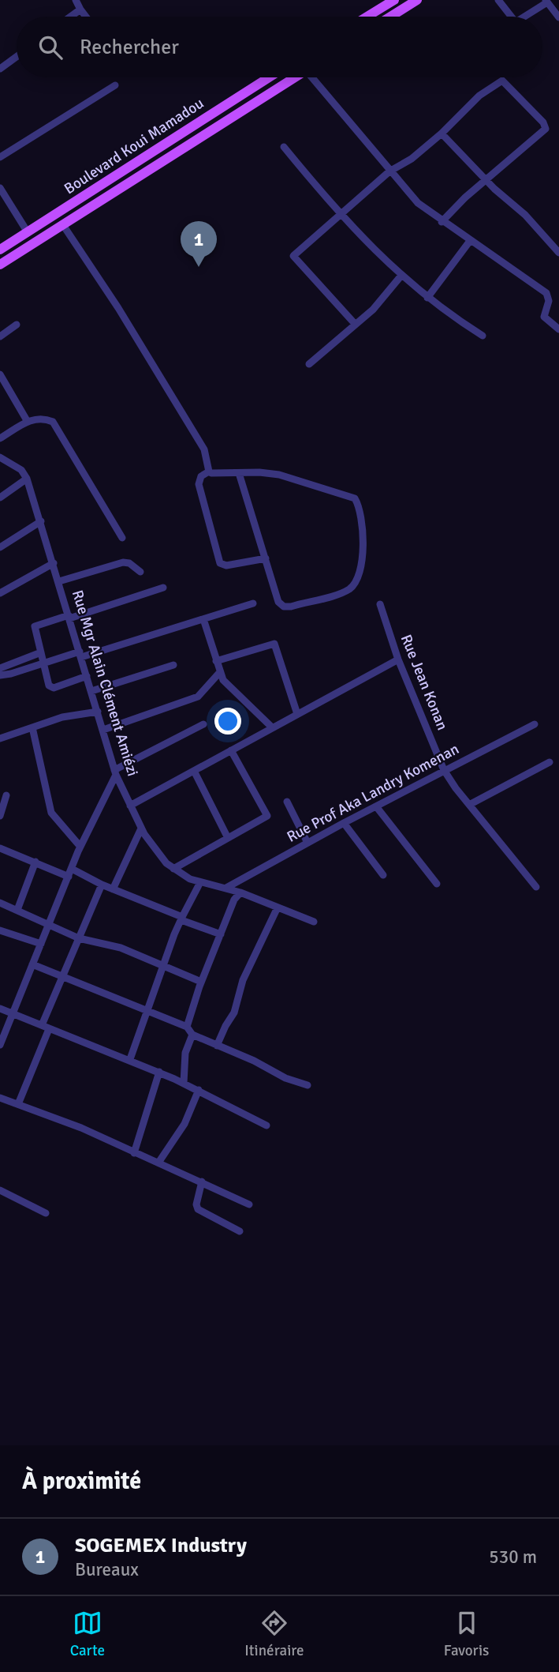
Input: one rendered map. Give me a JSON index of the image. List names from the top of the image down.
{
  "streets": {
    "main road": ["Boulevard Koui Mamadou"],
    "street": ["Rue Jean Konan", "Rue Mgr Alain Clément Amiézi", "Rue Prof Aka Landry Komenan"]
  },
  "crossings": [
    ["Rue Jean Konan", "Rue Prof Aka Landry Komenan"],
    ["Rue Mgr Alain Clément Amiézi", "Rue Prof Aka Landry Komenan"]
  ],
  "page": {
    "search": "Rechercher",
    "pins": "1",
    "heading": "À proximité",
    "list": [
      {
        "mark": "1",
        "name": "SOGEMEX Industry",
        "note": "Bureaux",
        "value": "530 m"
      }
    ],
    "nav": ["Carte", "Itinéraire", "Favoris"]
  }
}
